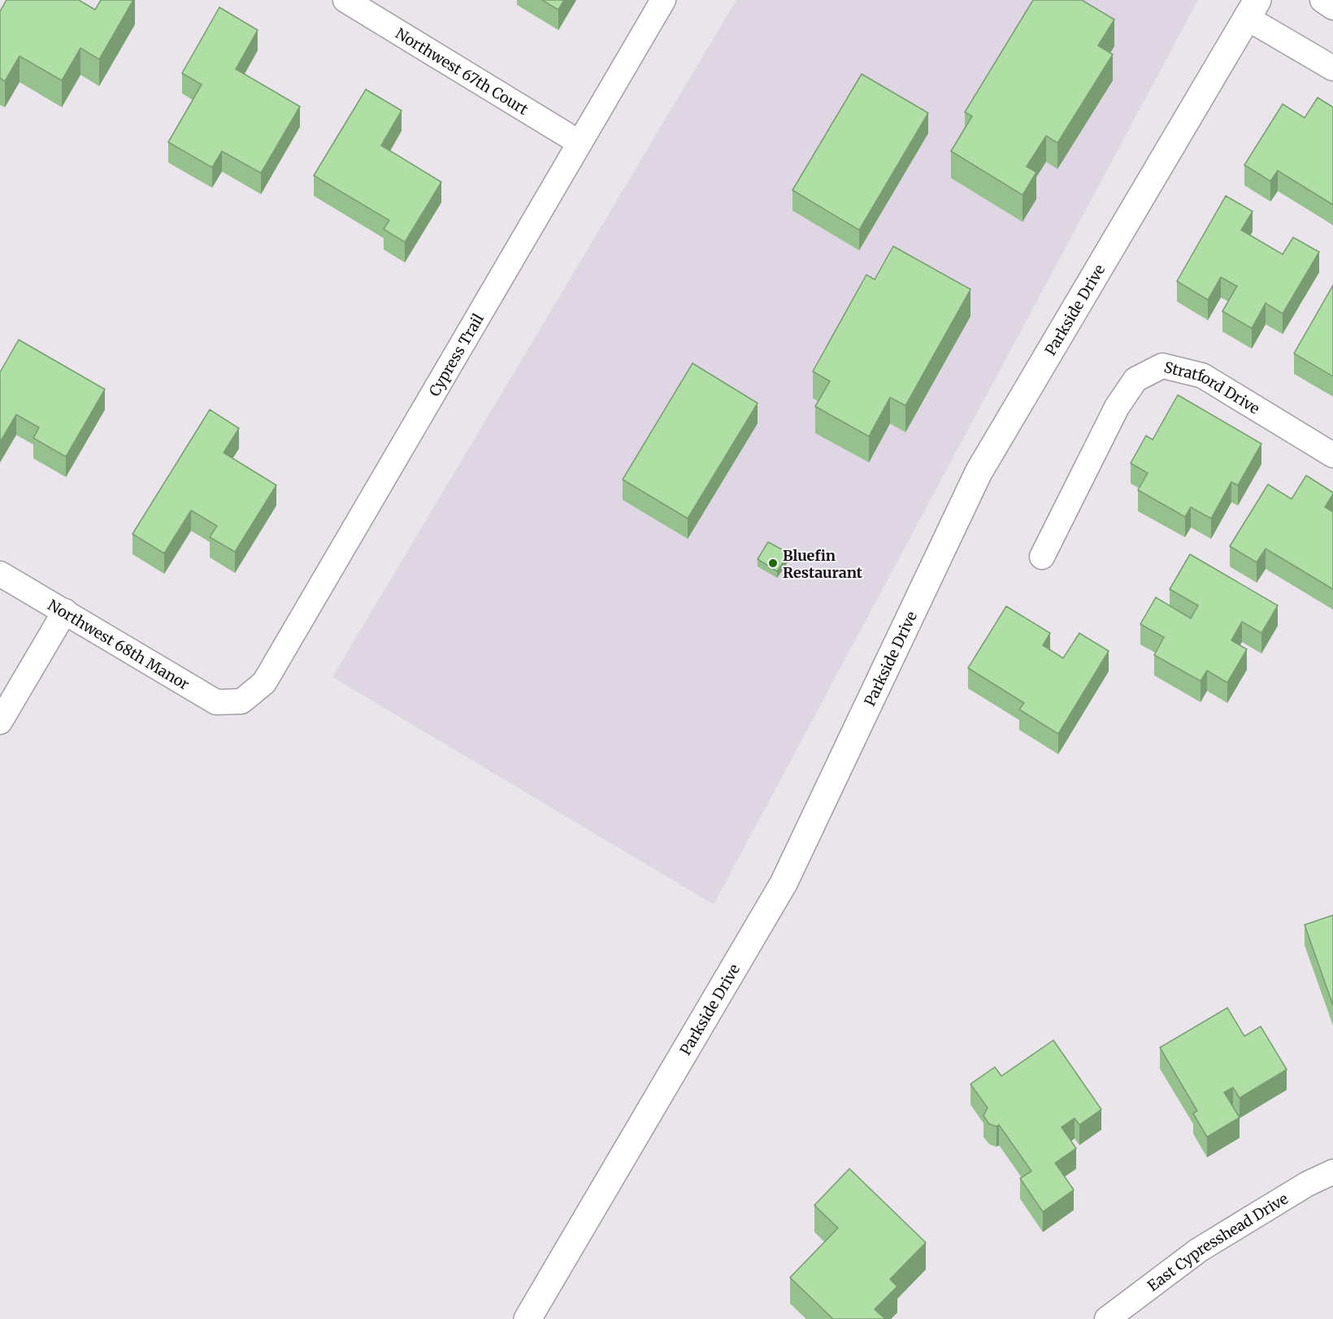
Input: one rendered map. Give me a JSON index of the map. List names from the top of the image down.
{
  "streets": {
    "street": [
      "Northwest 67th Court",
      "Parkside Drive",
      "Cypress Trail",
      "Stratford Drive",
      "Northwest 68th Manor",
      "East Cypresshead Drive"
    ]
  },
  "crossings": [
    ["Northwest 67th Court", "Cypress Trail"],
    ["Cypress Trail", "Northwest 68th Manor"]
  ],
  "places": ["Bluefin Restaurant"]
}
